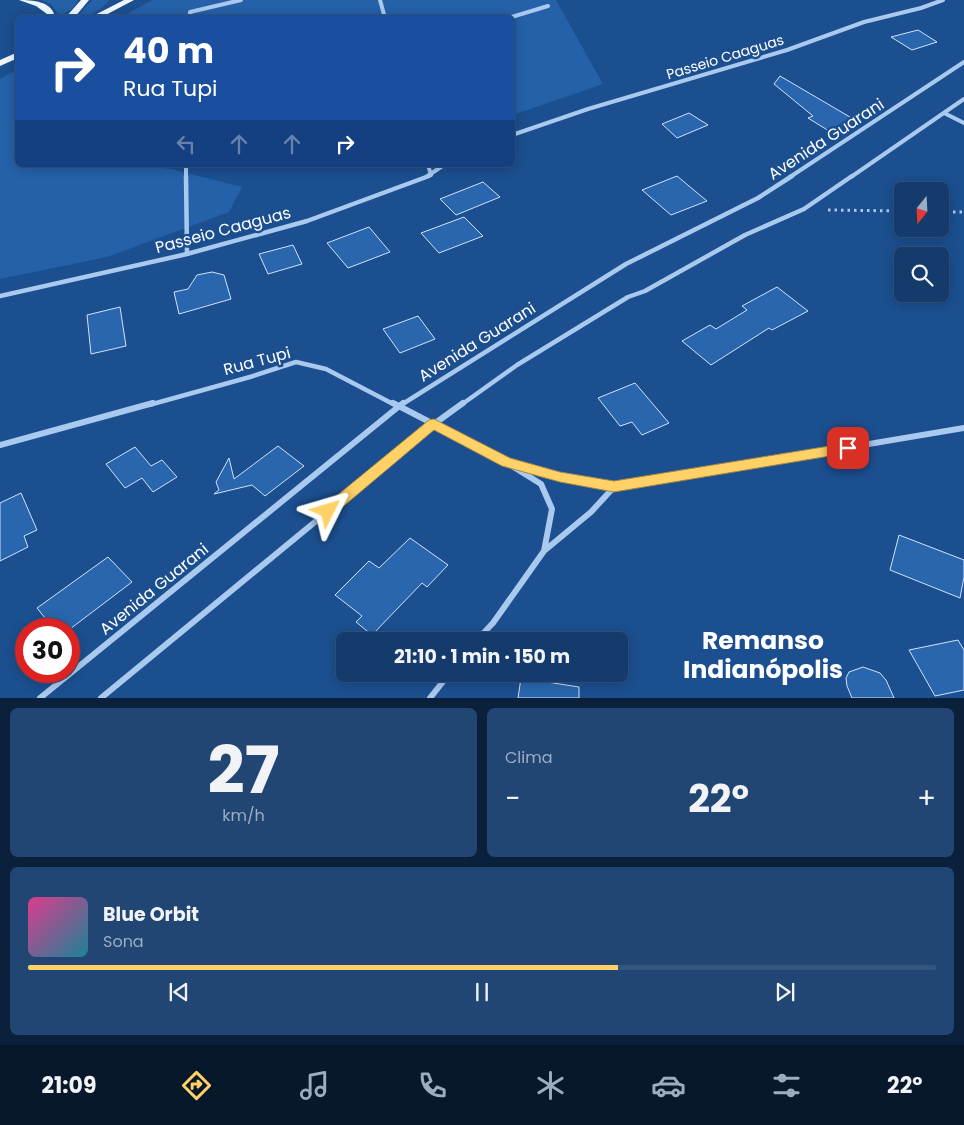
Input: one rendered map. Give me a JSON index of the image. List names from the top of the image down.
{
  "streets": {
    "street": ["Passeio Caaguas", "Avenida Guarani", "Rua Tupi"]
  },
  "crossings": [
    ["Avenida Guarani", "Rua Tupi"]
  ],
  "districts": ["Remanso Indianópolis"],
  "north": "bottom",
  "page": {
    "turn": ["40 m", "Rua Tupi"],
    "limit": "30",
    "trip": "21:10 · 1 min · 150 m",
    "tile": [
      ["27", "km/h"],
      "Clima"
    ],
    "heat": ["−", "22°", "+"],
    "song": ["Blue Orbit", "Sona"],
    "tabs": ["21:09", "22°"]
  }
}
